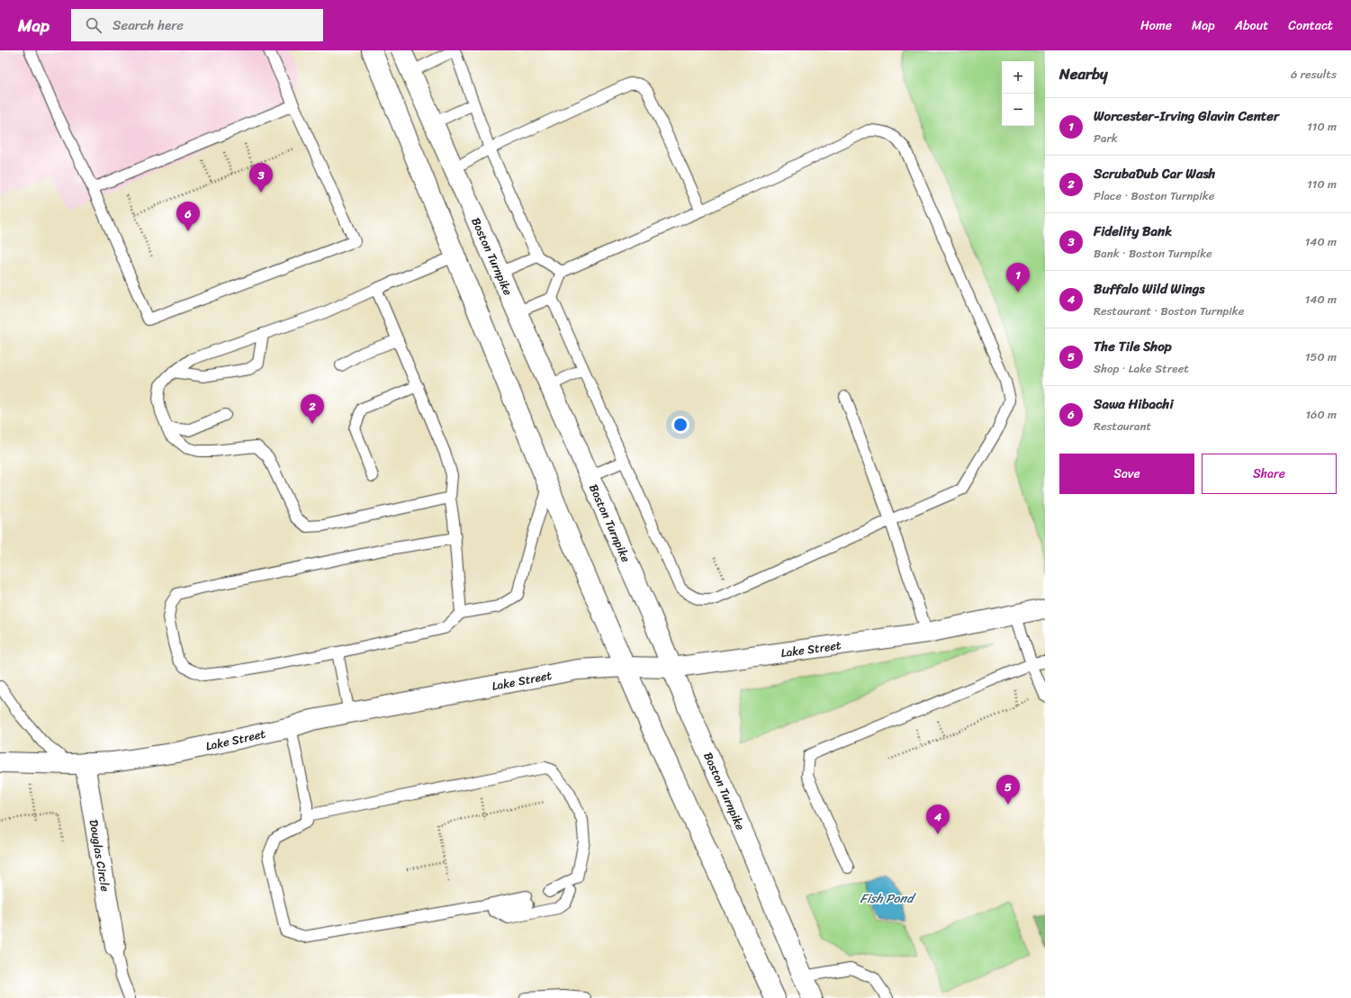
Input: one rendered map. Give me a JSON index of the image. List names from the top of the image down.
{
  "streets": {
    "main road": ["Boston Turnpike", "Lake Street", "Douglas Circle"]
  },
  "crossings": [
    ["Boston Turnpike", "Lake Street"],
    ["Lake Street", "Douglas Circle"]
  ],
  "water": ["Fish Pond"],
  "page": {
    "header": "Map",
    "search": "Search here",
    "nav": [
      "Home",
      "Map",
      "About",
      "Contact"
    ],
    "heading": ["Nearby", "6 results"],
    "map_buttons": ["+", "−"],
    "list": [
      {
        "mark": "1",
        "name": "Worcester-Irving Glavin Center",
        "note": "Park",
        "value": "110 m"
      },
      {
        "mark": "2",
        "name": "ScrubaDub Car Wash",
        "note": "Place · Boston Turnpike",
        "value": "110 m"
      },
      {
        "mark": "3",
        "name": "Fidelity Bank",
        "note": "Bank · Boston Turnpike",
        "value": "140 m"
      },
      {
        "mark": "4",
        "name": "Buffalo Wild Wings",
        "note": "Restaurant · Boston Turnpike",
        "value": "140 m"
      },
      {
        "mark": "5",
        "name": "The Tile Shop",
        "note": "Shop · Lake Street",
        "value": "150 m"
      },
      {
        "mark": "6",
        "name": "Sawa Hibachi",
        "note": "Restaurant",
        "value": "160 m"
      }
    ],
    "pins": [
      "3",
      "6",
      "1",
      "2",
      "5",
      "4"
    ],
    "buttons": ["Save", "Share"]
  }
}
